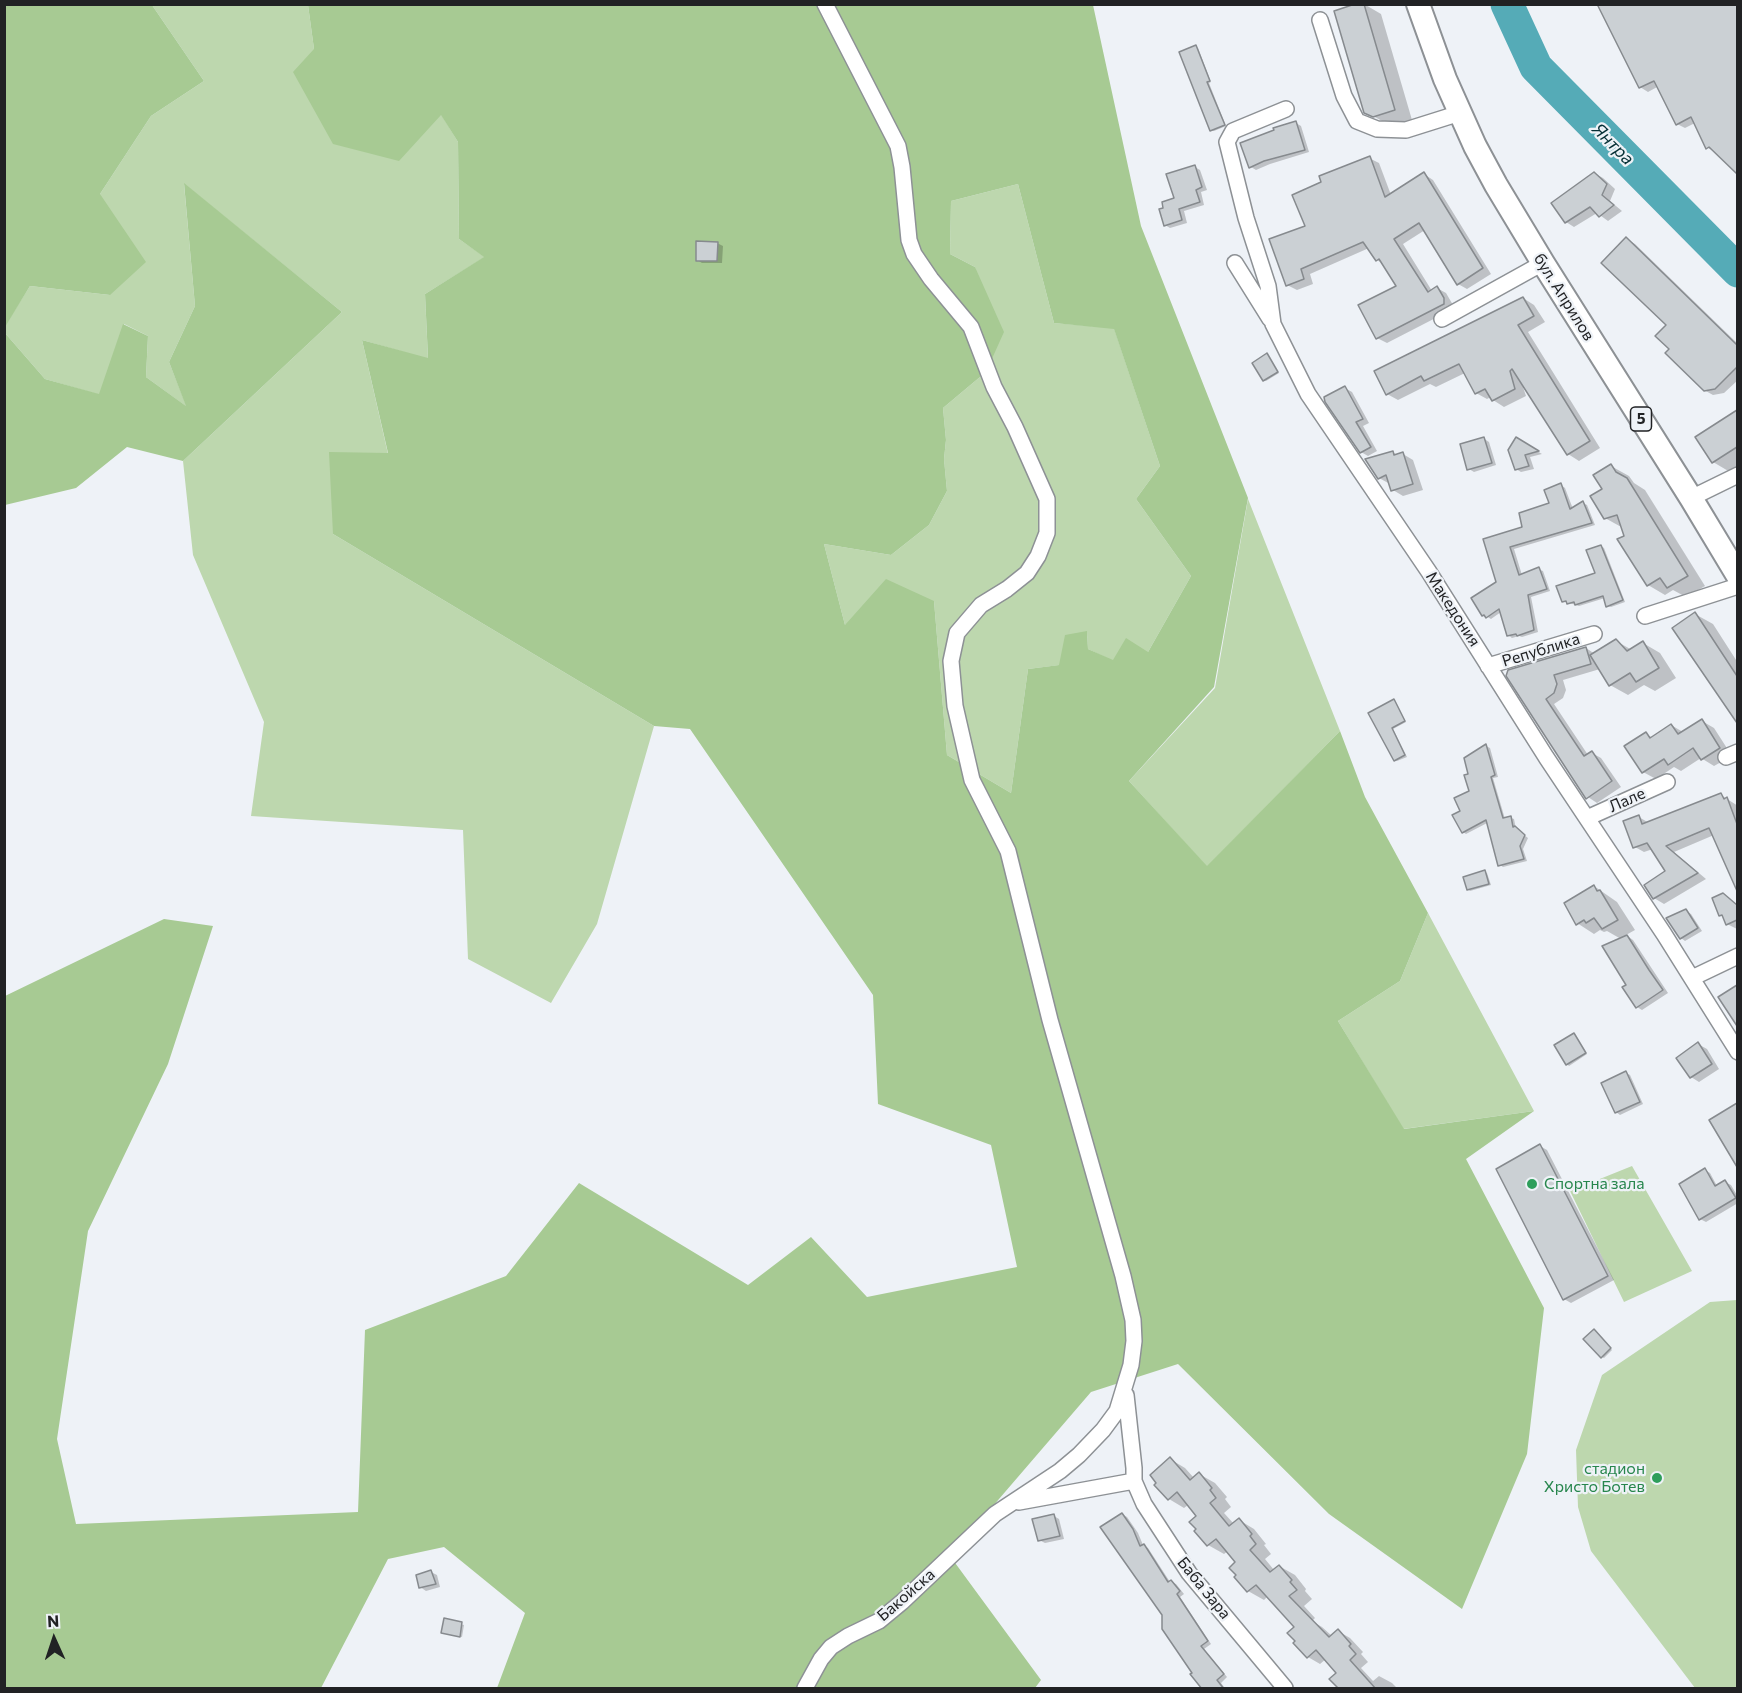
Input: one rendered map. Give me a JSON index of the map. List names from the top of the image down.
{
  "streets": {
    "main road": ["бул. Априлов", "5"],
    "street": [
      "Македония",
      "Република",
      "Лале",
      "Баба Зара",
      "Бакойска"
    ]
  },
  "crossings": [
    ["Македония", "Република"],
    ["Македония", "Лале"],
    ["Баба Зара", "Бакойска"]
  ],
  "water": ["Янтра"],
  "places": ["Спортна зала", "стадион Христо Ботев"],
  "north": "top"
}
